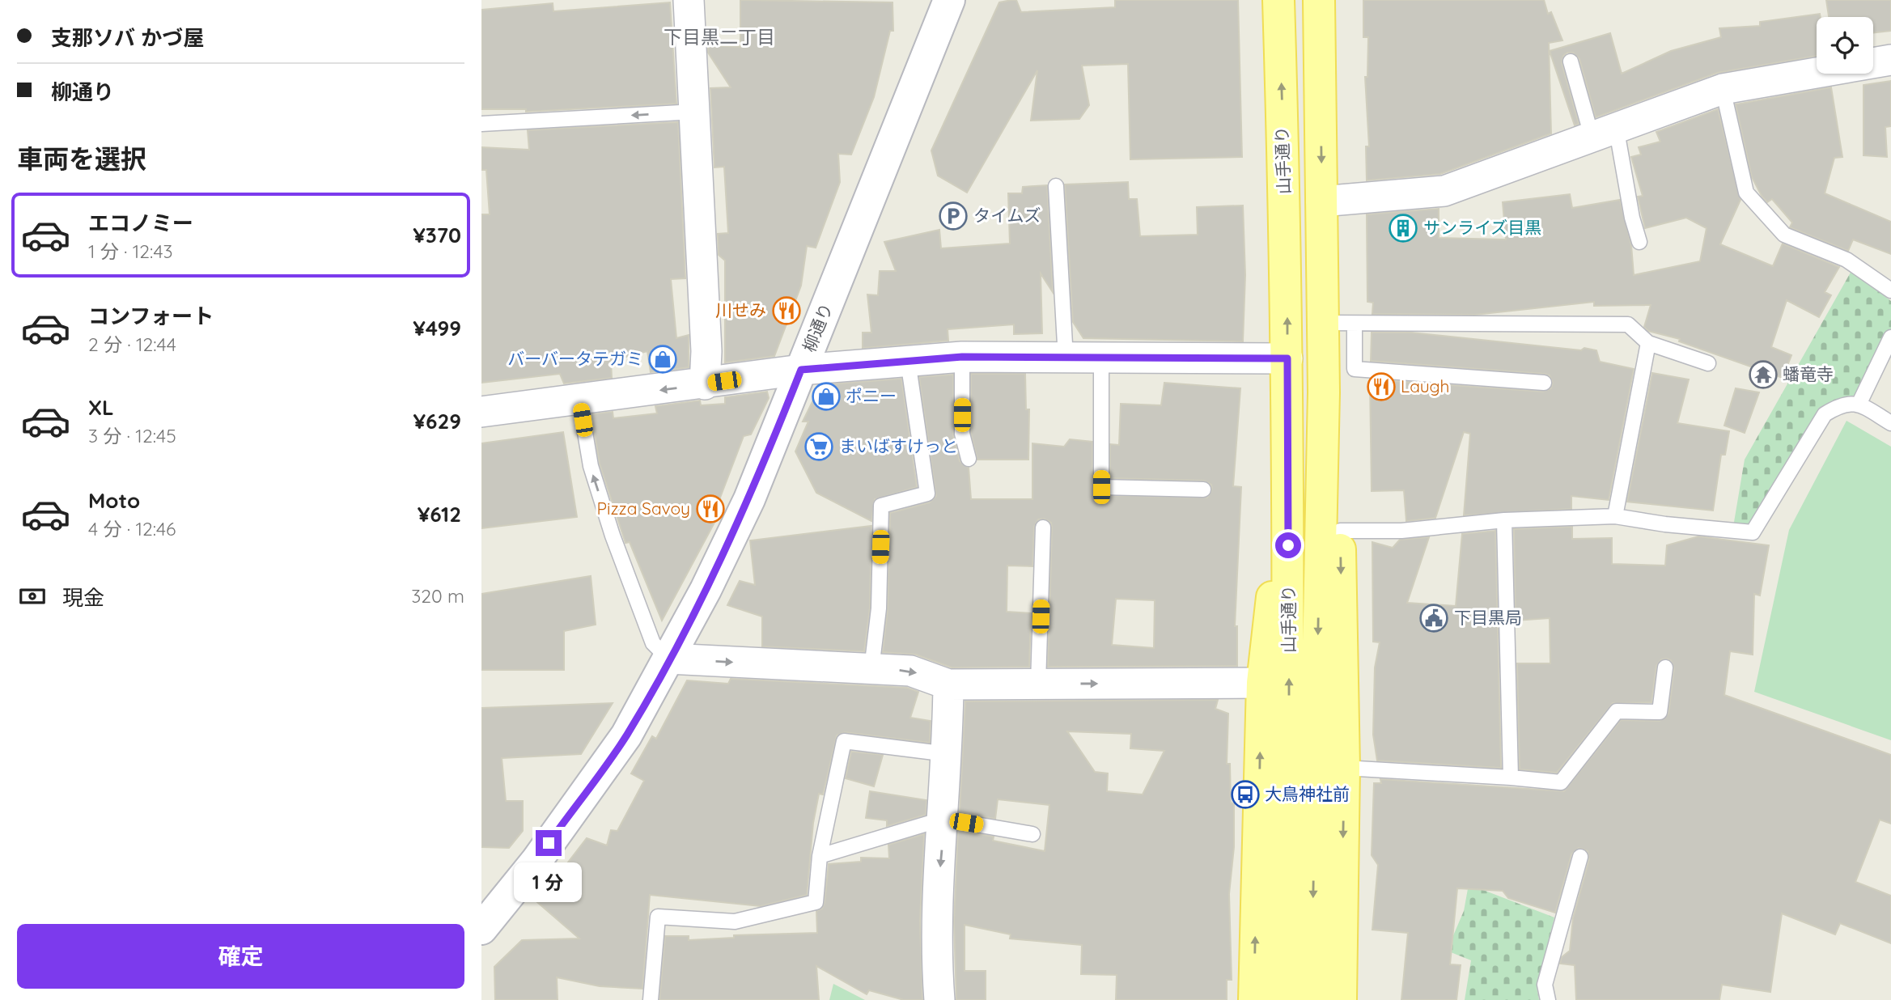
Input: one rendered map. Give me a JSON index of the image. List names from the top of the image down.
{
  "streets": {
    "main road": ["山手通り"],
    "street": ["柳通り"]
  },
  "districts": ["下目黒二丁目"],
  "places": {
    "parking": ["タイムズ"],
    "building": ["サンライズ目黒"],
    "restaurant": ["川せみ", "Laugh", "Pizza Savoy"],
    "shop": ["バーバータテガミ", "ポニー"],
    "temple": ["蟠竜寺"],
    "supermarket": ["まいばすけっと"],
    "public building": ["下目黒局"],
    "bus stop": ["大鳥神社前"]
  },
  "page": {
    "banner": ["支那ソバ かづ屋", "柳通り"],
    "heading": "車両を選択",
    "list": [
      {
        "name": "エコノミー",
        "note": "1 分 · 12:43",
        "value": "¥370"
      },
      {
        "name": "コンフォート",
        "note": "2 分 · 12:44",
        "value": "¥499"
      },
      {
        "name": "XL",
        "note": "3 分 · 12:45",
        "value": "¥629"
      },
      {
        "name": "Moto",
        "note": "4 分 · 12:46",
        "value": "¥612"
      }
    ],
    "pay": ["現金", "320 m"],
    "bubble": "1 分",
    "buttons": "確定"
  }
}
